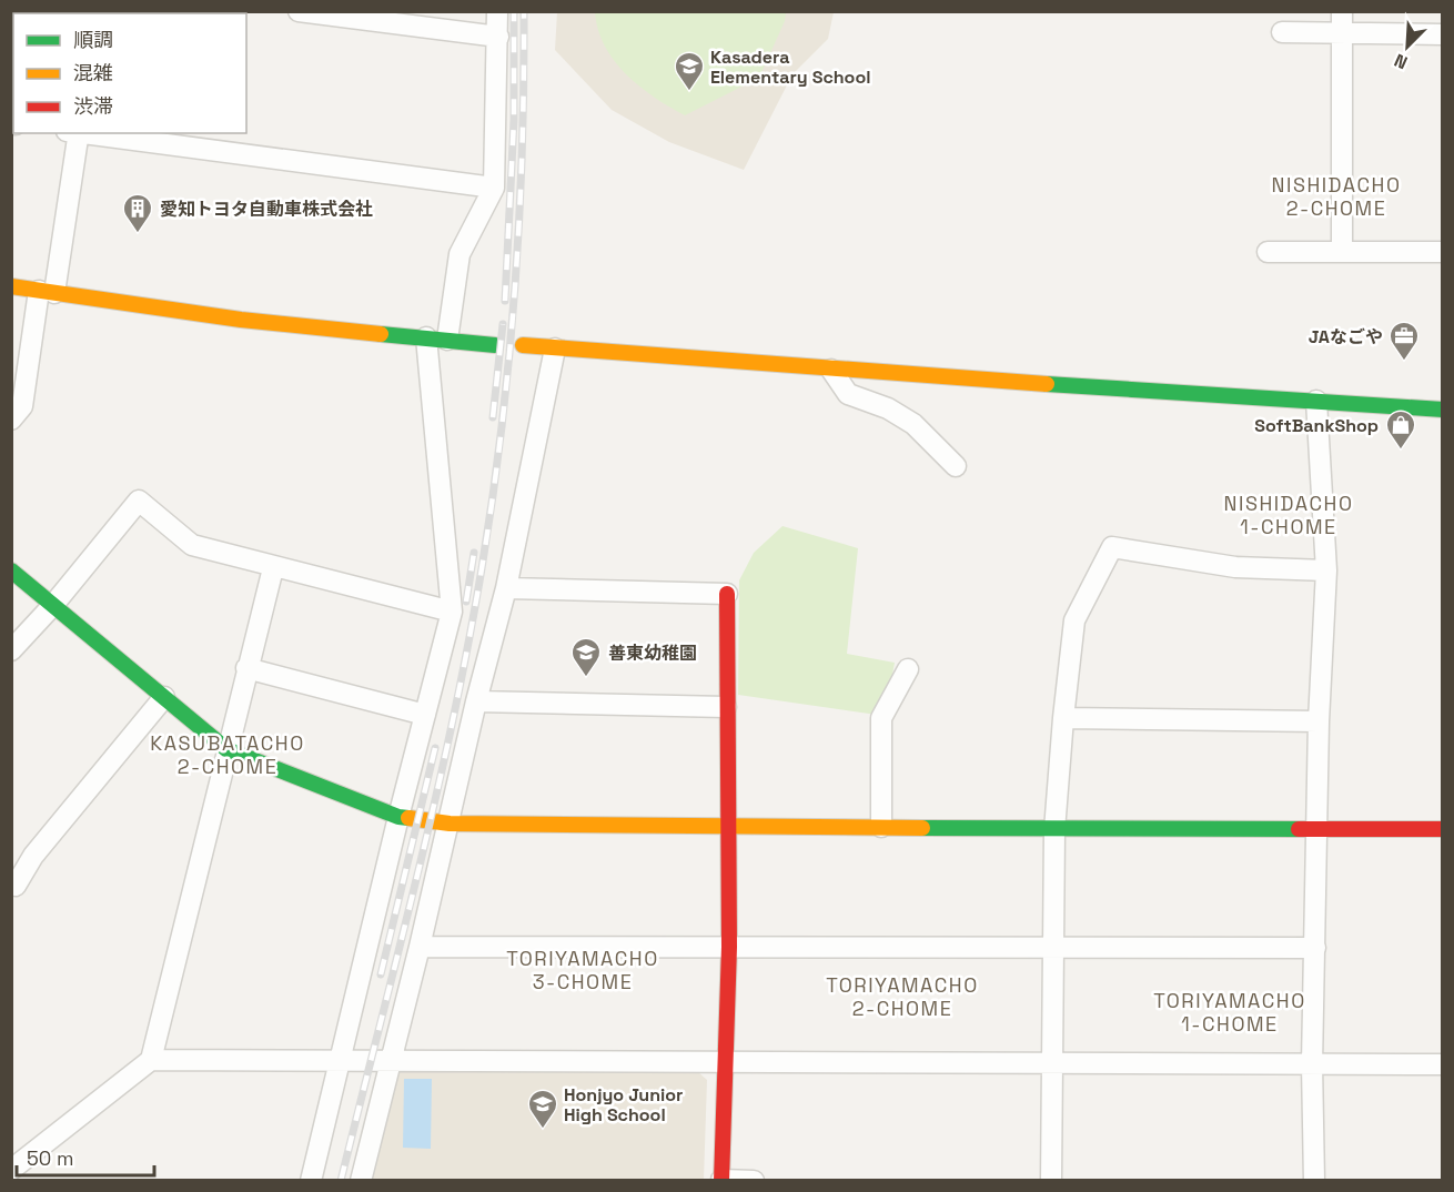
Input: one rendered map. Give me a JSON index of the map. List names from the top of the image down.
{
  "districts": [
    "NISHIDACHO 2-CHOME",
    "NISHIDACHO 1-CHOME",
    "KASUBATACHO 2-CHOME",
    "TORIYAMACHO 3-CHOME",
    "TORIYAMACHO 2-CHOME",
    "TORIYAMACHO 1-CHOME"
  ],
  "places": {
    "school or university": ["Kasadera Elementary School", "善東幼稚園", "Honjyo Junior High School"],
    "building": ["愛知トヨタ自動車株式会社"],
    "office": ["JAなごや"],
    "shop": ["SoftBankShop"]
  },
  "legend": ["順調", "混雑", "渋滞"],
  "scale_bar": "50 m",
  "north": "bottom left"
}
